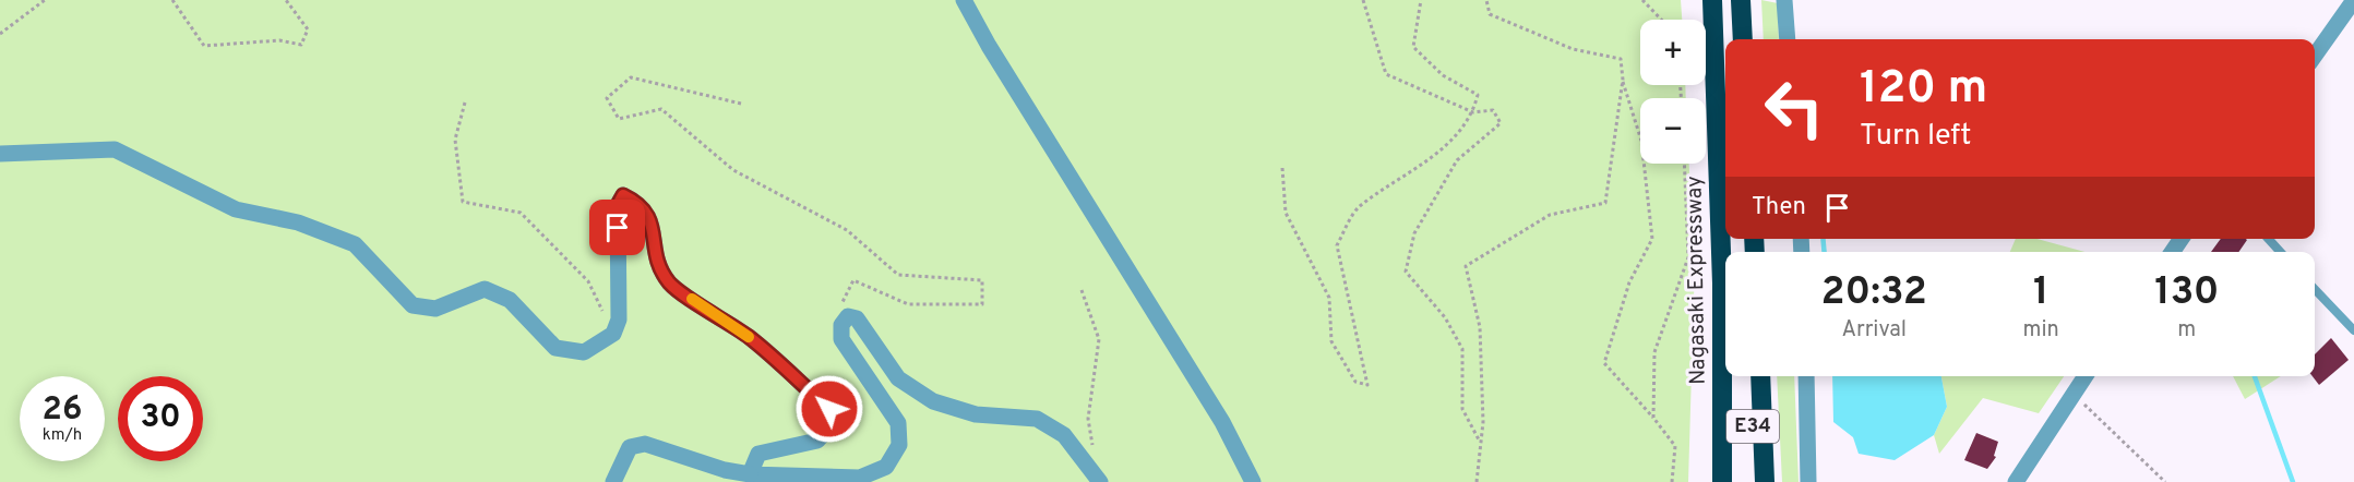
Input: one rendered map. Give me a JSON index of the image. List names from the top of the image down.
{
  "streets": {
    "highway": ["Nagasaki Expressway", "E34"]
  },
  "page": {
    "map_buttons": ["+", "−"],
    "turn": ["120 m", "Turn left"],
    "then": "Then",
    "eta": [
      "20:32",
      "Arrival",
      "1",
      "min",
      "130",
      "m"
    ],
    "speed": "26 km/h",
    "limit": "30"
  }
}
